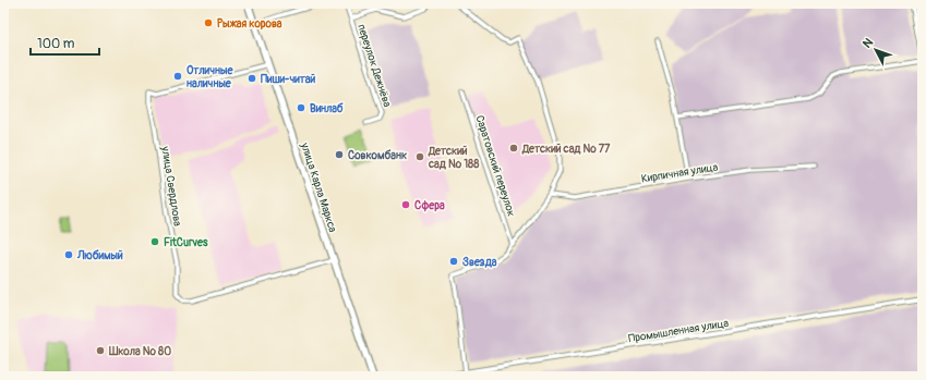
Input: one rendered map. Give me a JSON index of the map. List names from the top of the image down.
{
  "streets": {
    "highway": ["улица Карла Маркса"],
    "street": [
      "переулок Дежнёва",
      "Саратовский переулок",
      "Кирпичная улица",
      "улица Свердлова",
      "Промышленная улица"
    ]
  },
  "crossings": [
    ["улица Свердлова", "улица Карла Маркса"]
  ],
  "places": [
    "Рыжая корова",
    "Отличные наличные",
    "Пиши-читай",
    "Винлаб",
    "Детский сад № 77",
    "Совкомбанк",
    "Детский сад № 188",
    "Сфера",
    "FitCurves",
    "Любимый",
    "Звезда",
    "Школа № 80"
  ],
  "scale_bar": "100 m",
  "north": "top left"
}
